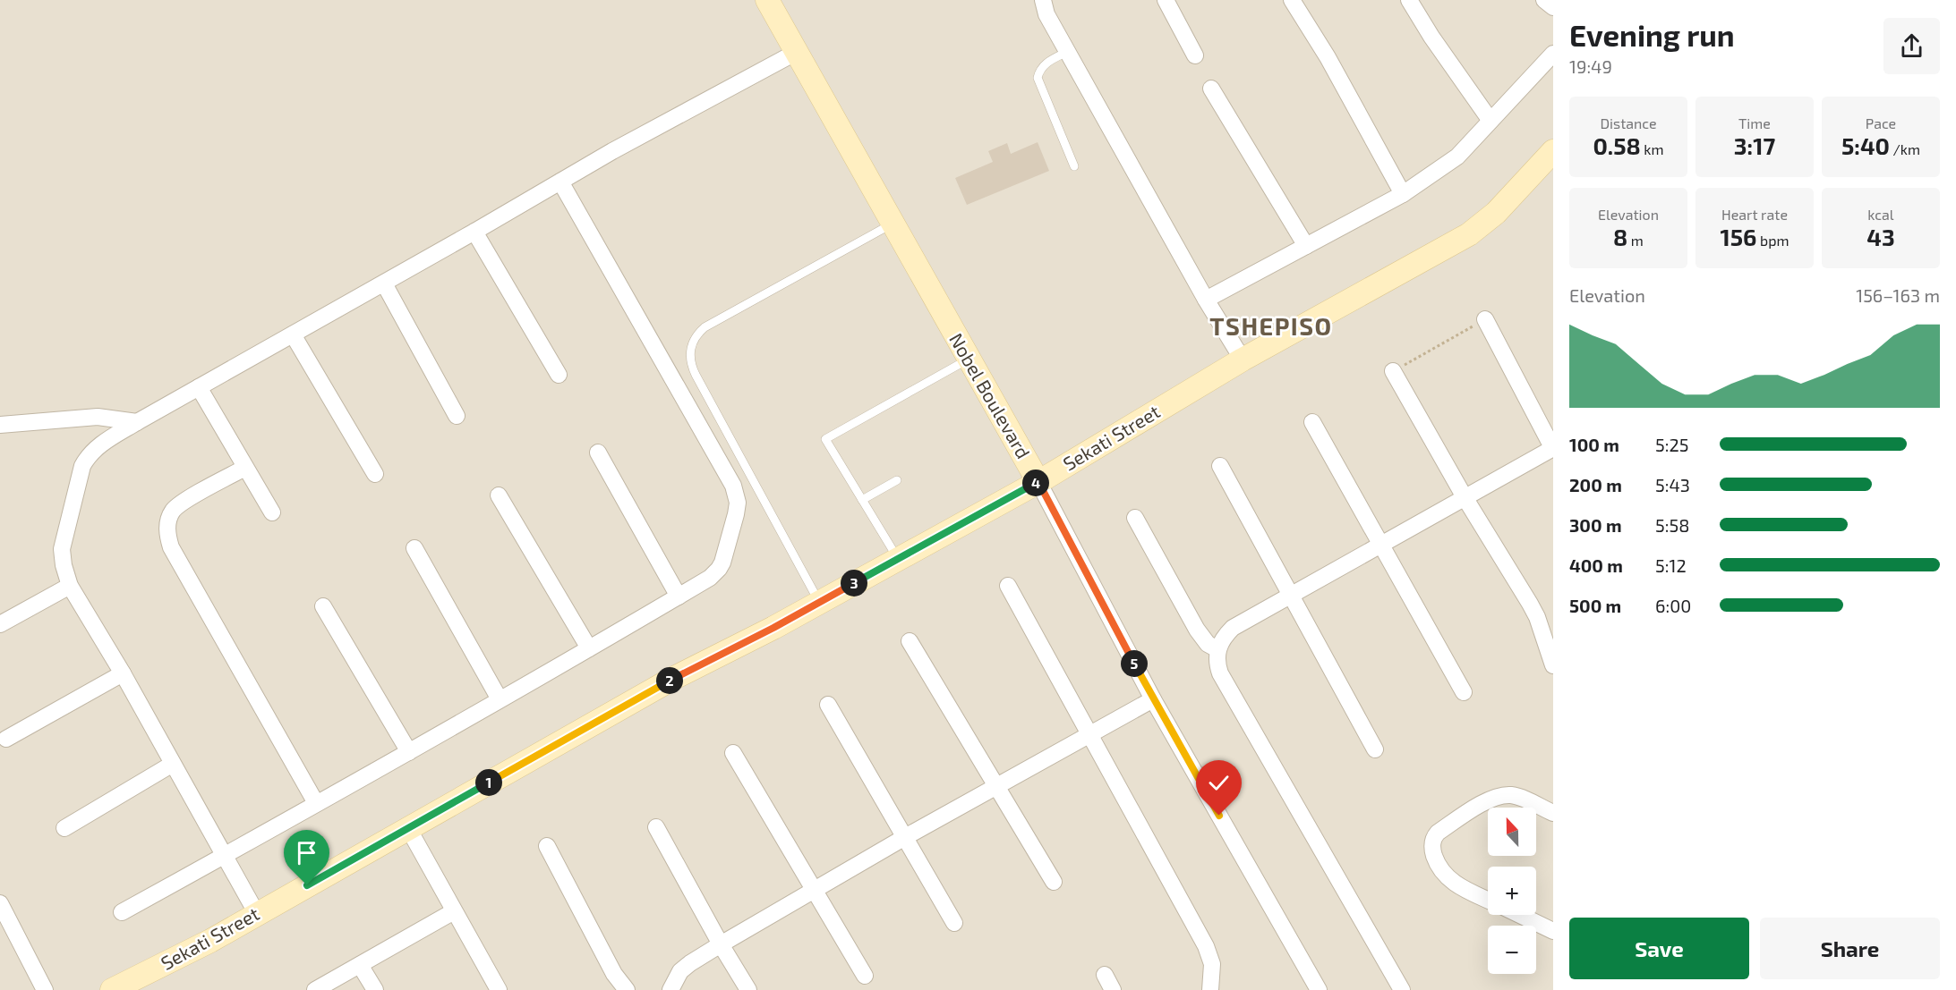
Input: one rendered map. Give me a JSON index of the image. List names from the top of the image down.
{
  "streets": {
    "street": ["Nobel Boulevard", "Sekati Street"]
  },
  "crossings": [
    ["Nobel Boulevard", "Sekati Street"]
  ],
  "districts": ["TSHEPISO"],
  "north": "top",
  "page": {
    "heading": ["Evening run", "19:49"],
    "stats": [
      ["Distance", "0.58 km"],
      ["Time", "3:17"],
      ["Pace", "5:40 /km"],
      ["Elevation", "8 m"],
      ["Heart rate", "156 bpm"],
      ["kcal", "43"]
    ],
    "chart": ["Elevation", "156–163 m"],
    "list": [
      {
        "name": "100 m",
        "note": "5:25"
      },
      {
        "name": "200 m",
        "note": "5:43"
      },
      {
        "name": "300 m",
        "note": "5:58"
      },
      {
        "name": "400 m",
        "note": "5:12"
      },
      {
        "name": "500 m",
        "note": "6:00"
      }
    ],
    "pins": [
      "4",
      "3",
      "5",
      "2",
      "1"
    ],
    "map_buttons": ["+", "−"],
    "buttons": ["Save", "Share"]
  }
}
